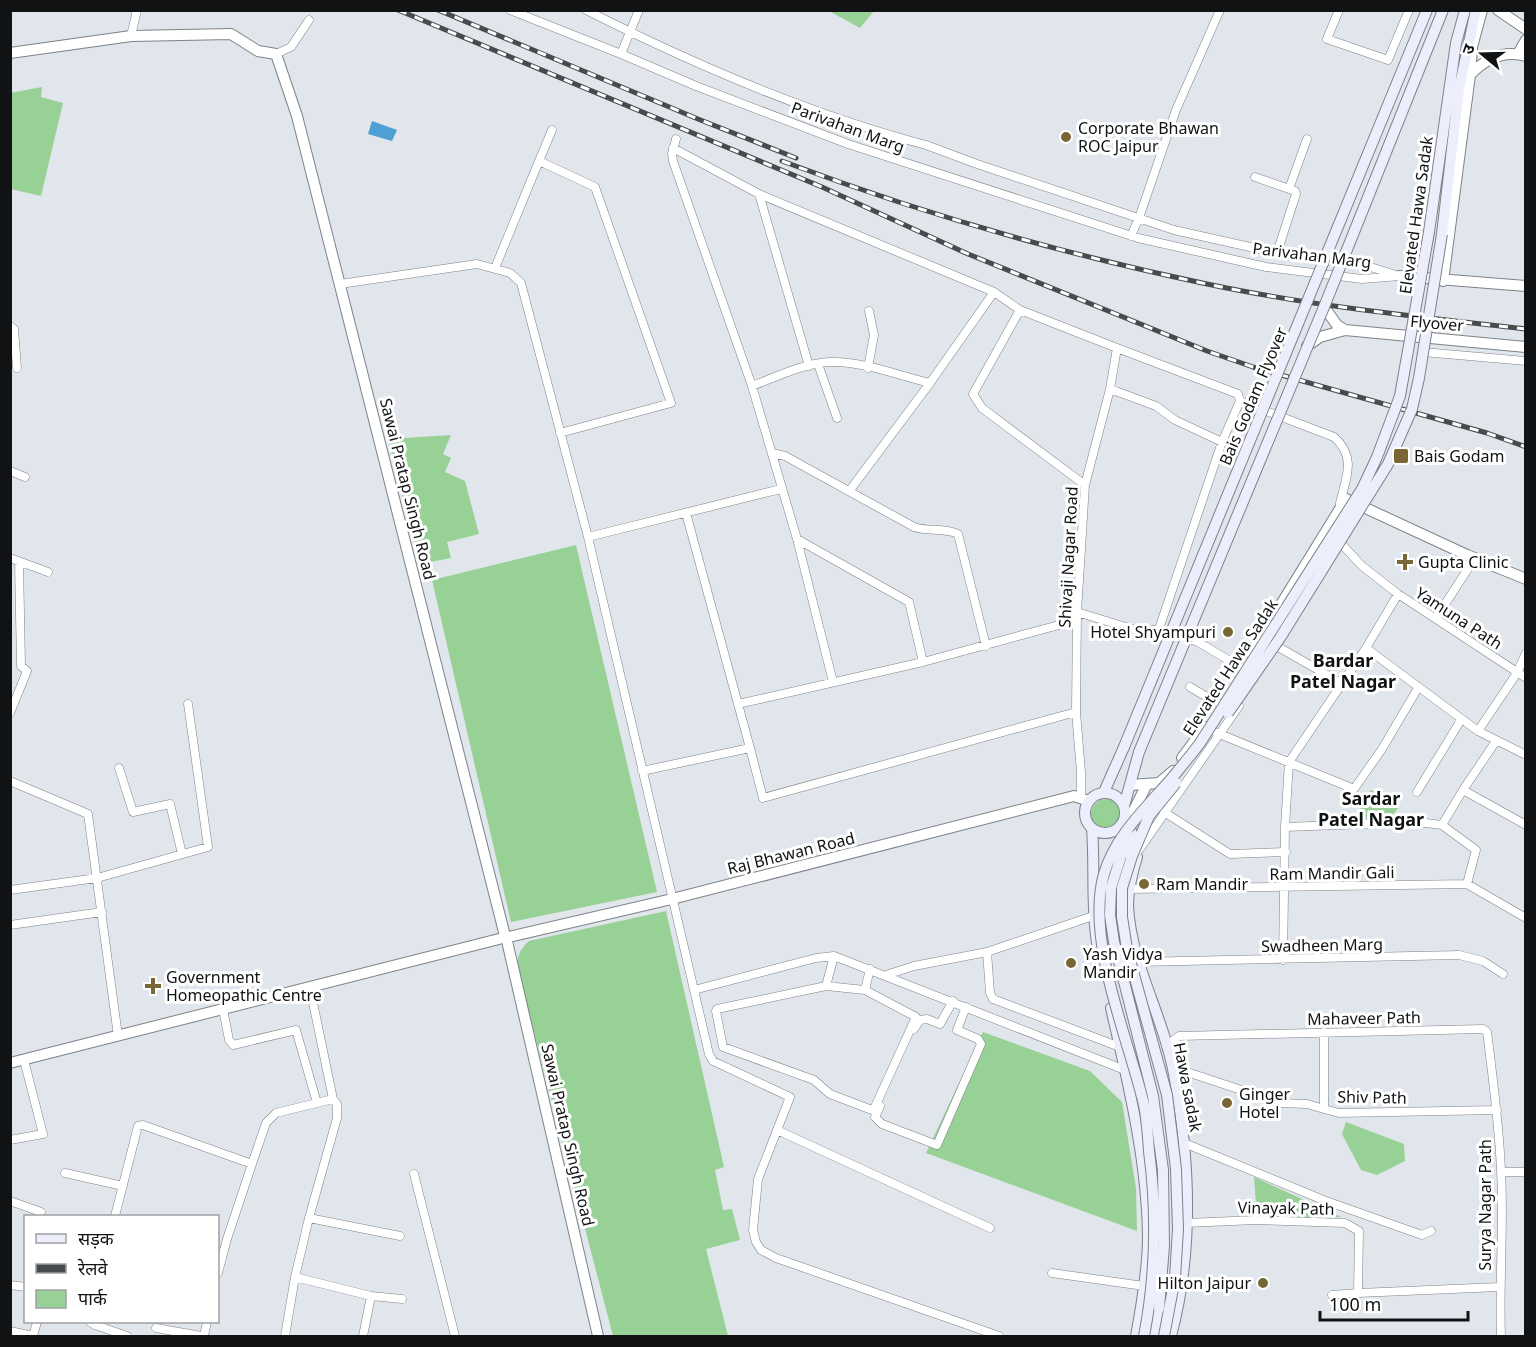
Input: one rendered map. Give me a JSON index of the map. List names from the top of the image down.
{
  "streets": {
    "main road": ["Elevated Hawa Sadak", "Bais Godam Flyover", "Hawa sadak"],
    "street": [
      "Parivahan Marg",
      "Flyover",
      "Sawai Pratap Singh Road",
      "Shivaji Nagar Road",
      "Yamuna Path",
      "Raj Bhawan Road",
      "Ram Mandir Gali",
      "Swadheen Marg",
      "Mahaveer Path",
      "Shiv Path",
      "Surya Nagar Path",
      "Vinayak Path"
    ]
  },
  "crossings": [
    ["Flyover", "Bais Godam Flyover"],
    ["Bais Godam Flyover", "Shivaji Nagar Road"],
    ["Bais Godam Flyover", "Raj Bhawan Road"],
    ["Sawai Pratap Singh Road", "Raj Bhawan Road"],
    ["Shivaji Nagar Road", "Raj Bhawan Road"],
    ["Ram Mandir Gali", "Hawa sadak"],
    ["Swadheen Marg", "Hawa sadak"],
    ["Mahaveer Path", "Hawa sadak"],
    ["Mahaveer Path", "Shiv Path"],
    ["Mahaveer Path", "Surya Nagar Path"],
    ["Hawa sadak", "Vinayak Path"],
    ["Shiv Path", "Surya Nagar Path"]
  ],
  "districts": ["Bardar Patel Nagar", "Sardar Patel Nagar"],
  "places": {
    "other": [
      "Corporate Bhawan ROC Jaipur",
      "Hotel Shyampuri",
      "Ram Mandir",
      "Yash Vidya Mandir",
      "Ginger Hotel",
      "Hilton Jaipur"
    ],
    "transit": ["Bais Godam"],
    "health": ["Gupta Clinic", "Government Homeopathic Centre"]
  },
  "legend": ["सड़क", "रेलवे", "पार्क"],
  "scale_bar": "100 m",
  "north": "left"
}
